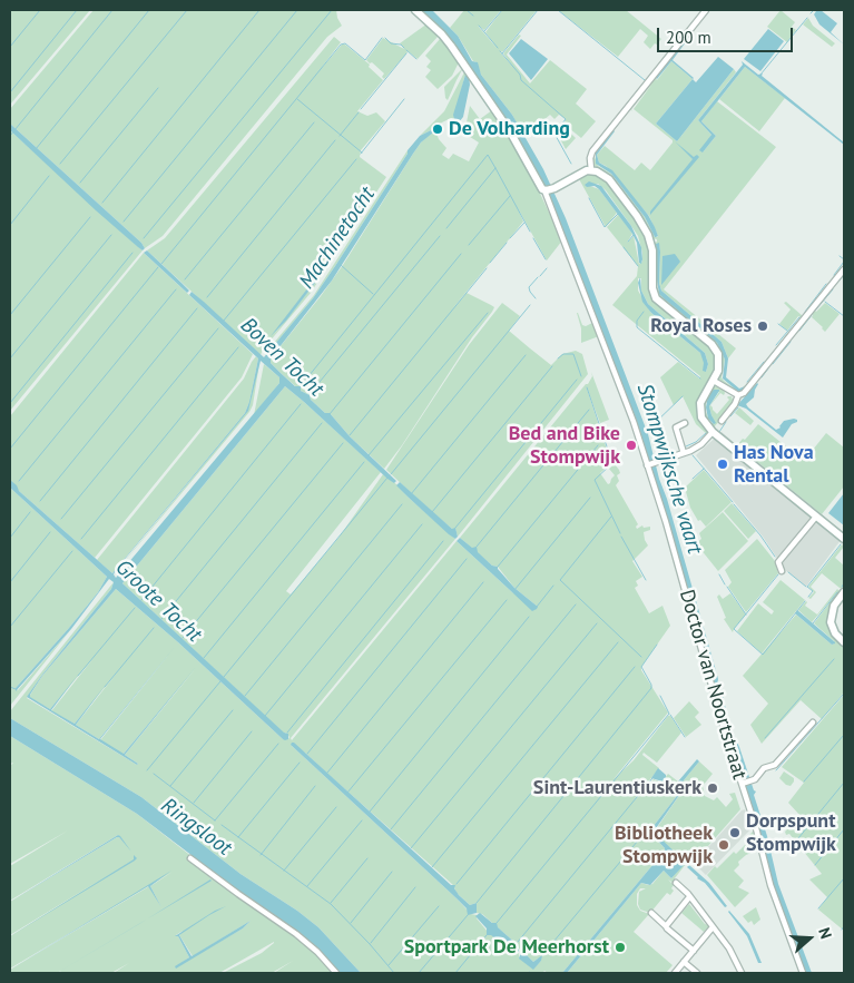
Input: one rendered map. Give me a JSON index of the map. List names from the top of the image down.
{
  "streets": {
    "street": ["Doctor van Noortstraat"]
  },
  "water": [
    "Machinetocht",
    "Boven Tocht",
    "Stompwijksche vaart",
    "Groote Tocht",
    "Ringsloot"
  ],
  "places": [
    "De Volharding",
    "Royal Roses",
    "Bed and Bike Stompwijk",
    "Has Nova Rental",
    "Sint-Laurentiuskerk",
    "Dorpspunt Stompwijk",
    "Bibliotheek Stompwijk",
    "Sportpark De Meerhorst"
  ],
  "scale_bar": "200 m",
  "north": "right"
}
